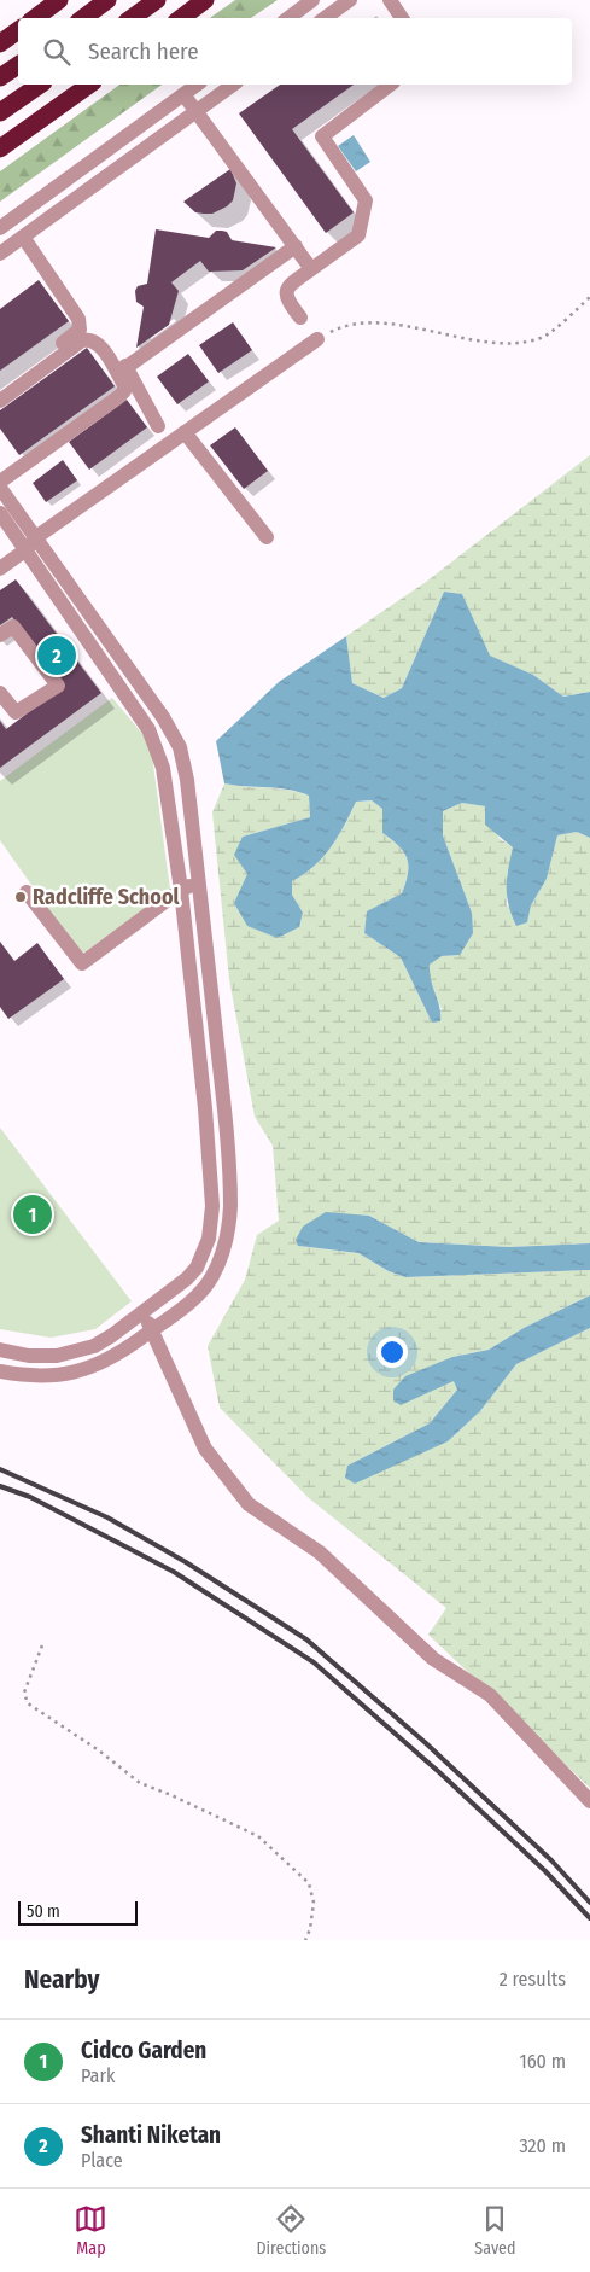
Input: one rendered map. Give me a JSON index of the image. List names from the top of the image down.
{
  "places": ["Radcliffe School"],
  "scale_bar": "50 m",
  "page": {
    "search": "Search here",
    "pins": ["2", "1"],
    "scale": "50 m",
    "heading": ["Nearby", "2 results"],
    "list": [
      {
        "mark": "1",
        "name": "Cidco Garden",
        "note": "Park",
        "value": "160 m"
      },
      {
        "mark": "2",
        "name": "Shanti Niketan",
        "note": "Place",
        "value": "320 m"
      }
    ],
    "nav": ["Map", "Directions", "Saved"]
  }
}
